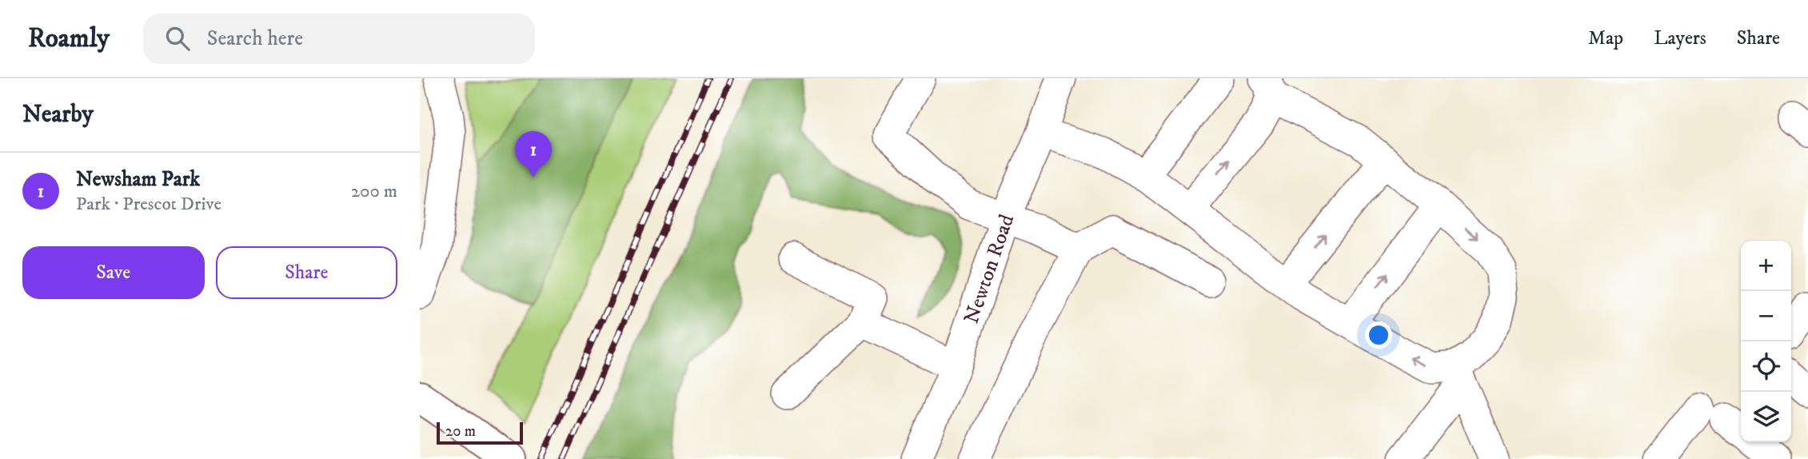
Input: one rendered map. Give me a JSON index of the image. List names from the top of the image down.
{
  "streets": {
    "street": ["Newton Road"]
  },
  "scale_bar": "20 m",
  "page": {
    "header": "Roamly",
    "search": "Search here",
    "nav": ["Map", "Layers", "Share"],
    "heading": "Nearby",
    "pins": "1",
    "list": [
      {
        "mark": "1",
        "name": "Newsham Park",
        "note": "Park · Prescot Drive",
        "value": "200 m"
      }
    ],
    "buttons": ["Save", "Share"],
    "map_buttons": ["+", "−"],
    "scale": "20 m"
  }
}
